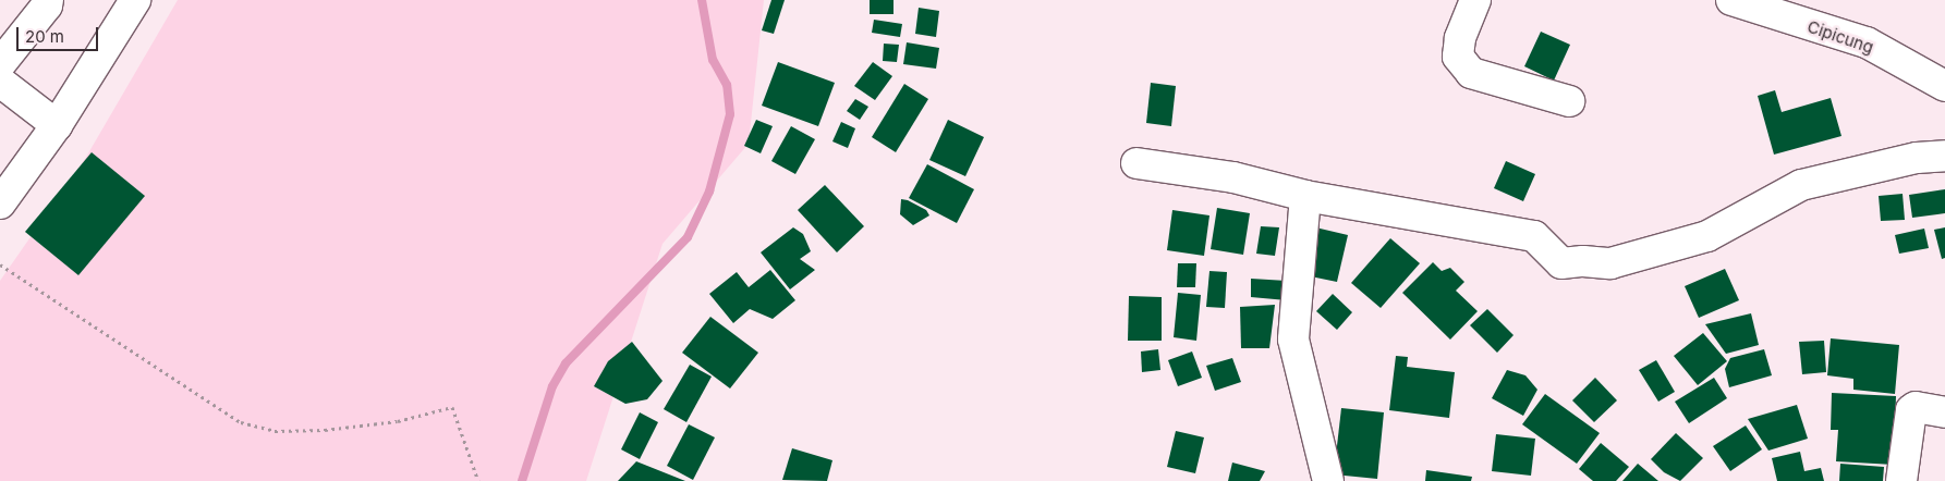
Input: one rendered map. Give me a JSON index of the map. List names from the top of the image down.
{
  "streets": {
    "street": ["Cipicung"]
  },
  "scale_bar": "20 m"
}
